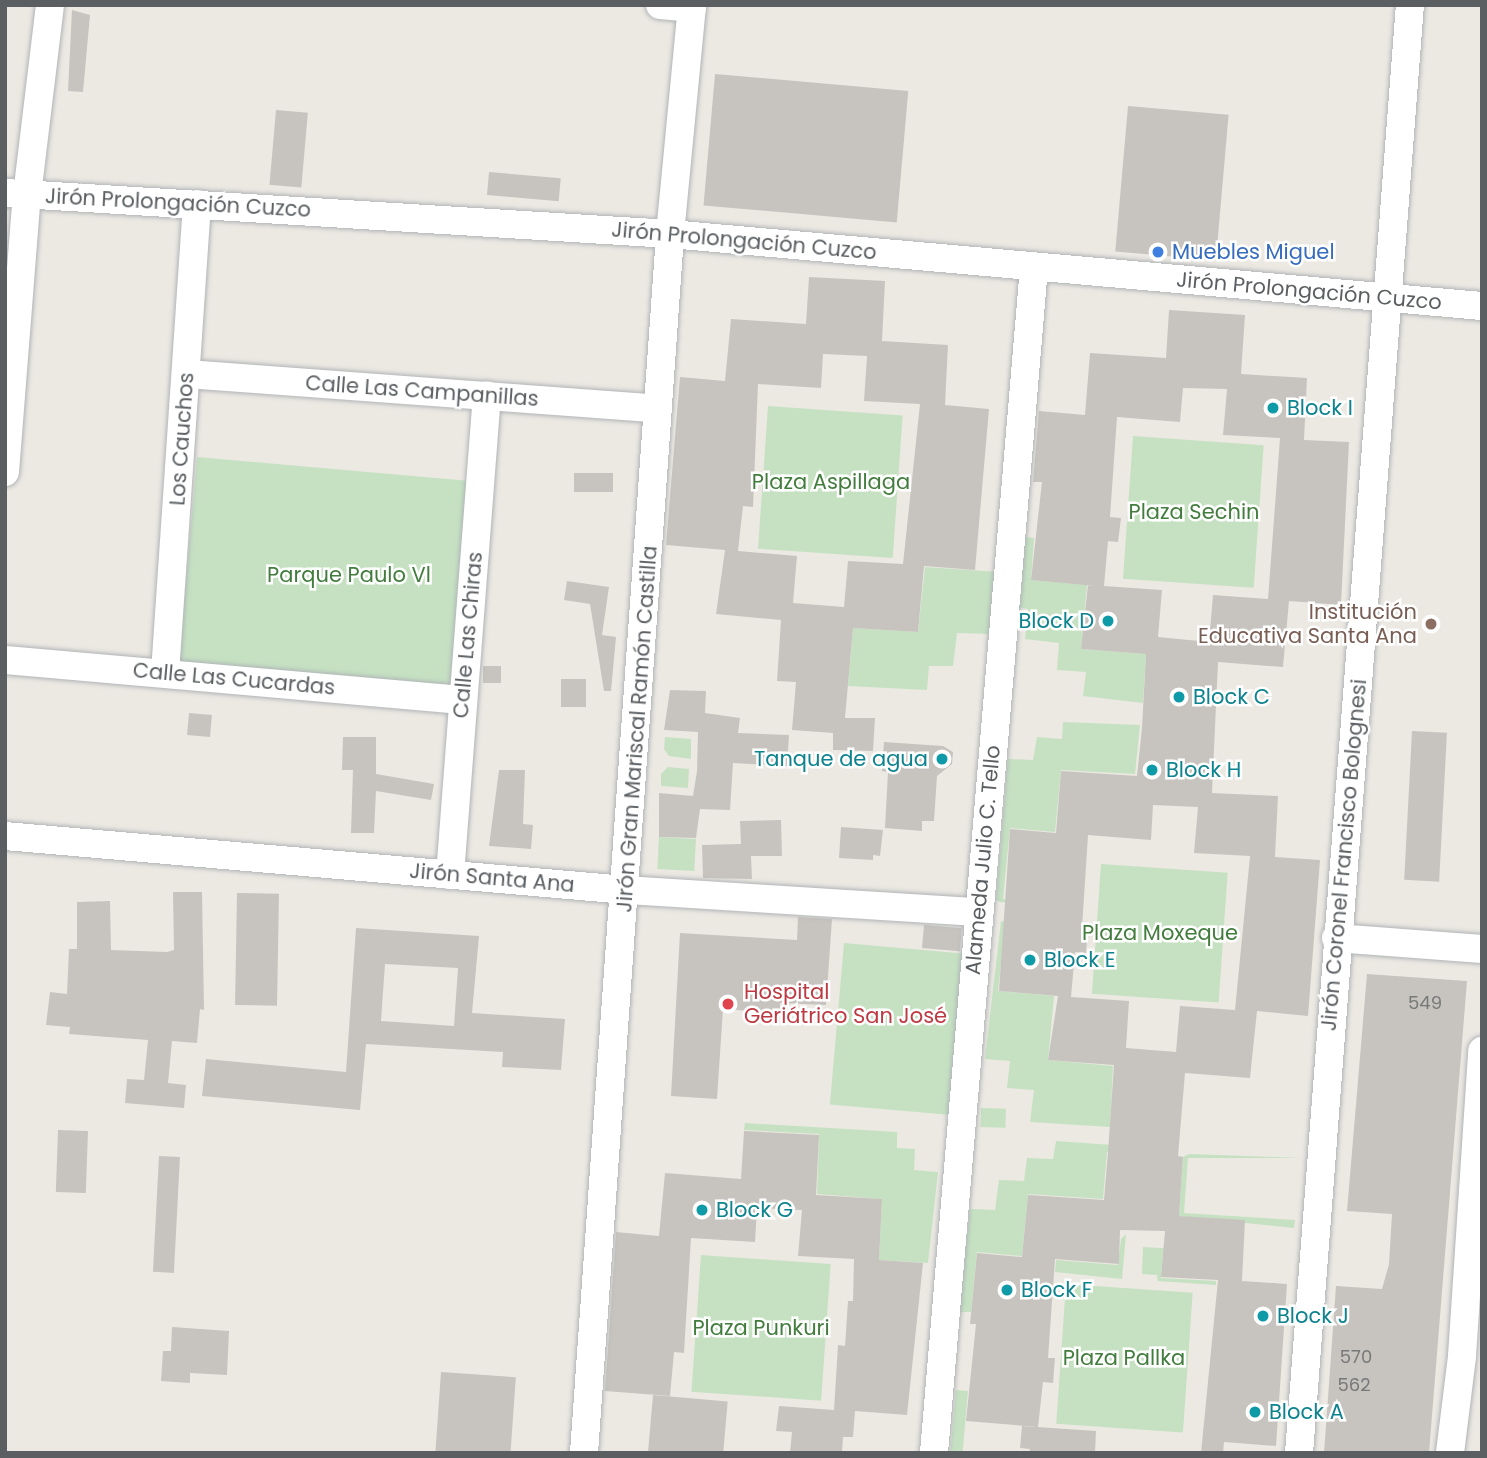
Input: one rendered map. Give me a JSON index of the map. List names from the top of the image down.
{
  "streets": {
    "street": [
      "Jirón Prolongación Cuzco",
      "Calle Las Campanillas",
      "Los Cauchos",
      "Calle Las Chiras",
      "Calle Las Cucardas",
      "Jirón Gran Mariscal Ramón Castilla",
      "Jirón Coronel Francisco Bolognesi",
      "Alameda Julio C. Tello",
      "Jirón Santa Ana"
    ]
  },
  "crossings": [
    ["Jirón Prolongación Cuzco", "Los Cauchos"],
    ["Jirón Prolongación Cuzco", "Jirón Gran Mariscal Ramón Castilla"],
    ["Jirón Prolongación Cuzco", "Jirón Coronel Francisco Bolognesi"],
    ["Jirón Prolongación Cuzco", "Alameda Julio C. Tello"],
    ["Calle Las Campanillas", "Los Cauchos"],
    ["Calle Las Campanillas", "Calle Las Chiras"],
    ["Calle Las Campanillas", "Jirón Gran Mariscal Ramón Castilla"],
    ["Los Cauchos", "Calle Las Cucardas"],
    ["Calle Las Chiras", "Calle Las Cucardas"],
    ["Calle Las Chiras", "Jirón Santa Ana"],
    ["Jirón Gran Mariscal Ramón Castilla", "Jirón Santa Ana"],
    ["Alameda Julio C. Tello", "Jirón Santa Ana"]
  ],
  "parks": [
    "Plaza Aspillaga",
    "Plaza Sechin",
    "Parque Paulo Vl",
    "Plaza Moxeque",
    "Plaza Punkuri",
    "Plaza Pallka"
  ],
  "places": [
    "Muebles Miguel",
    "Block I",
    "Block D",
    "Institución Educativa Santa Ana",
    "Block C",
    "Tanque de agua",
    "Block H",
    "Block E",
    "Hospital Geriátrico San José",
    "Block G",
    "Block F",
    "Block J",
    "Block A"
  ],
  "house_numbers": ["549", "570", "562"]
}
